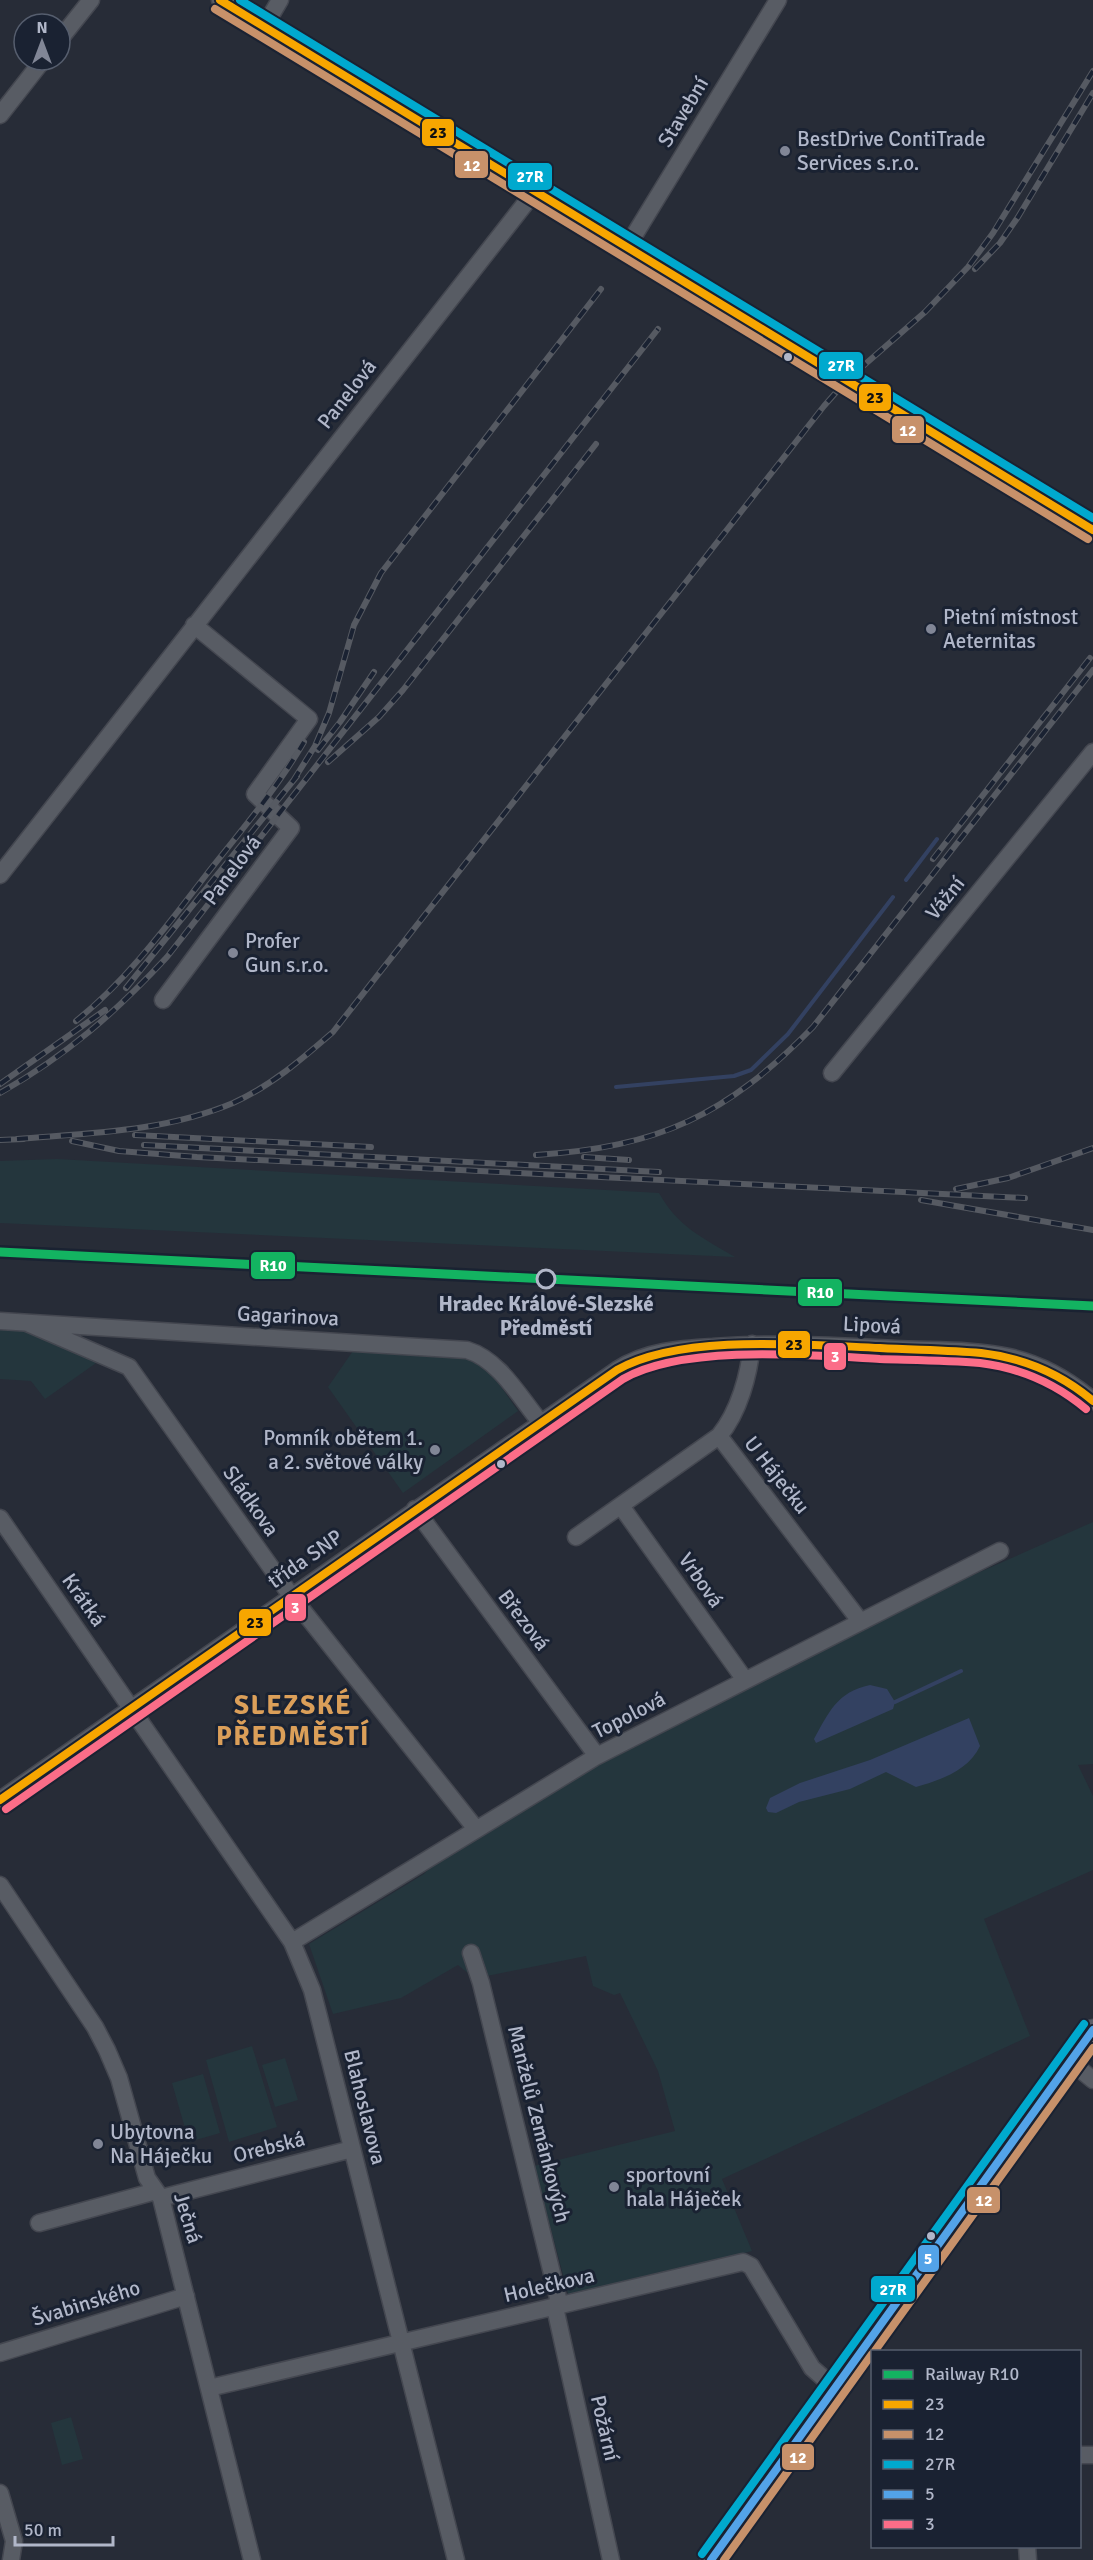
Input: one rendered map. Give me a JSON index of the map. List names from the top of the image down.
{
  "streets": {
    "street": [
      "Stavební",
      "Panelová",
      "Vážní",
      "Gagarinova",
      "Lipová",
      "U Háječku",
      "Sládkova",
      "třída SNP",
      "Vrbová",
      "Krátká",
      "Březová",
      "Topolová",
      "Blahoslavova",
      "Manželů Zemánkových",
      "Orebská",
      "Ječná",
      "Holečkova",
      "Švabinského",
      "Požární"
    ]
  },
  "crossings": [
    ["Gagarinova", "Sládkova"],
    ["Gagarinova", "třída SNP"],
    ["Lipová", "U Háječku"],
    ["Lipová", "třída SNP"],
    ["U Háječku", "Topolová"],
    ["Sládkova", "třída SNP"],
    ["Sládkova", "Topolová"],
    ["třída SNP", "Krátká"],
    ["třída SNP", "Březová"],
    ["třída SNP", "Blahoslavova"],
    ["Vrbová", "Topolová"],
    ["Krátká", "Blahoslavova"],
    ["Březová", "Topolová"],
    ["Topolová", "Blahoslavova"],
    ["Blahoslavova", "Orebská"],
    ["Blahoslavova", "Holečkova"],
    ["Manželů Zemánkových", "Holečkova"],
    ["Manželů Zemánkových", "Požární"],
    ["Orebská", "Ječná"],
    ["Ječná", "Holečkova"],
    ["Ječná", "Švabinského"],
    ["Holečkova", "Požární"]
  ],
  "districts": ["SLEZSKÉ PŘEDMĚSTÍ"],
  "places": [
    "BestDrive ContiTrade Services s.r.o.",
    "Pietní místnost Aeternitas",
    "Profer Gun s.r.o.",
    "Hradec Králové-Slezské Předměstí",
    "Pomník obětem 1. a 2. světové války",
    "Ubytovna Na Háječku",
    "sportovní hala Háječek"
  ],
  "lines": [
    "transit line 23",
    "transit line 27R",
    "transit line 12",
    "rail line R10",
    "transit line 3",
    "transit line 5"
  ],
  "legend": [
    "Railway R10",
    "23",
    "12",
    "27R",
    "5",
    "3"
  ],
  "scale_bar": "50 m",
  "north": "top"
}
